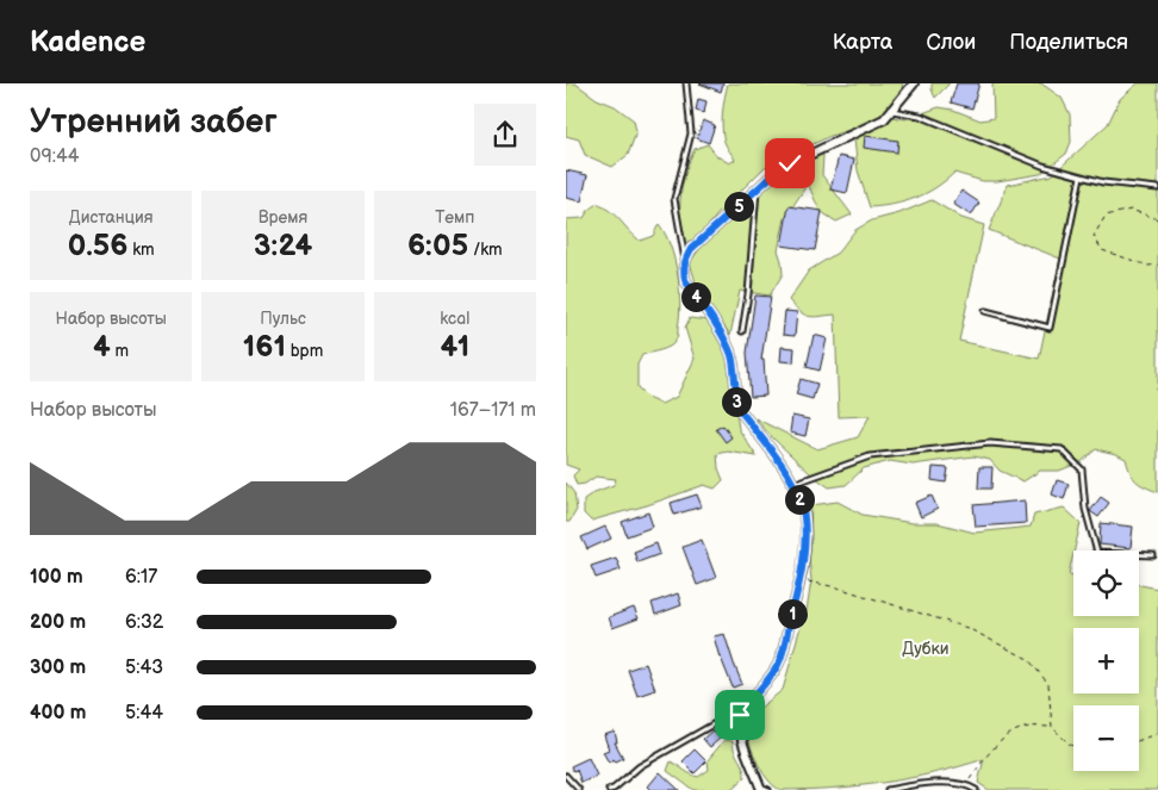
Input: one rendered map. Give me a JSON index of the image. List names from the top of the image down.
{
  "parks": ["Дубки"],
  "page": {
    "header": "Kadence",
    "nav": ["Карта", "Слои", "Поделиться"],
    "heading": ["Утренний забег", "09:44"],
    "stats": [
      ["Дистанция", "0.56 km"],
      ["Время", "3:24"],
      ["Темп", "6:05 /km"],
      ["Набор высоты", "4 m"],
      ["Пульс", "161 bpm"],
      ["kcal", "41"]
    ],
    "pins": [
      "5",
      "4",
      "3",
      "2",
      "1"
    ],
    "chart": ["Набор высоты", "167–171 m"],
    "map_buttons": ["+", "−"],
    "list": [
      {
        "name": "100 m",
        "note": "6:17"
      },
      {
        "name": "200 m",
        "note": "6:32"
      },
      {
        "name": "300 m",
        "note": "5:43"
      },
      {
        "name": "400 m",
        "note": "5:44"
      }
    ]
  }
}
